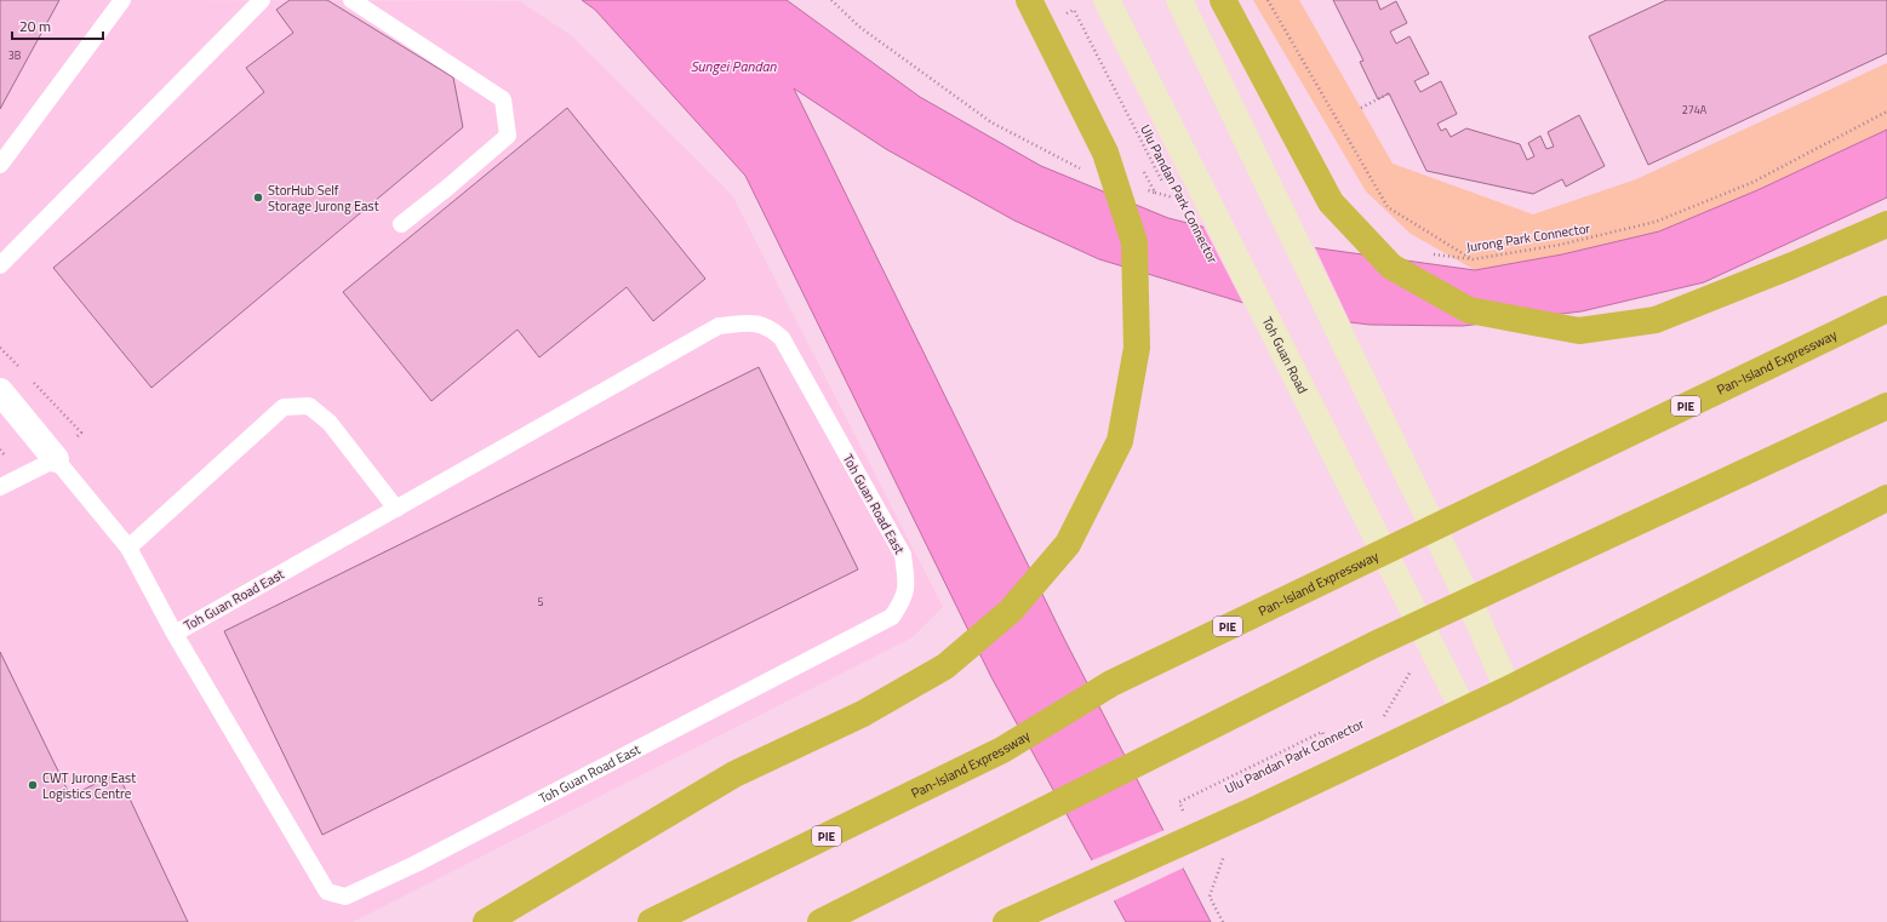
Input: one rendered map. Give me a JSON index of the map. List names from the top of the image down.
{
  "streets": {
    "highway": ["Pan-Island Expressway", "PIE"],
    "main road": ["Toh Guan Road"],
    "street": ["Toh Guan Road East"],
    "path": ["Ulu Pandan Park Connector", "Jurong Park Connector"]
  },
  "water": ["Sungei Pandan"],
  "places": ["StorHub Self Storage Jurong East", "CWT Jurong East Logistics Centre"],
  "house_numbers": ["3B", "274A", "5"],
  "scale_bar": "20 m"
}
